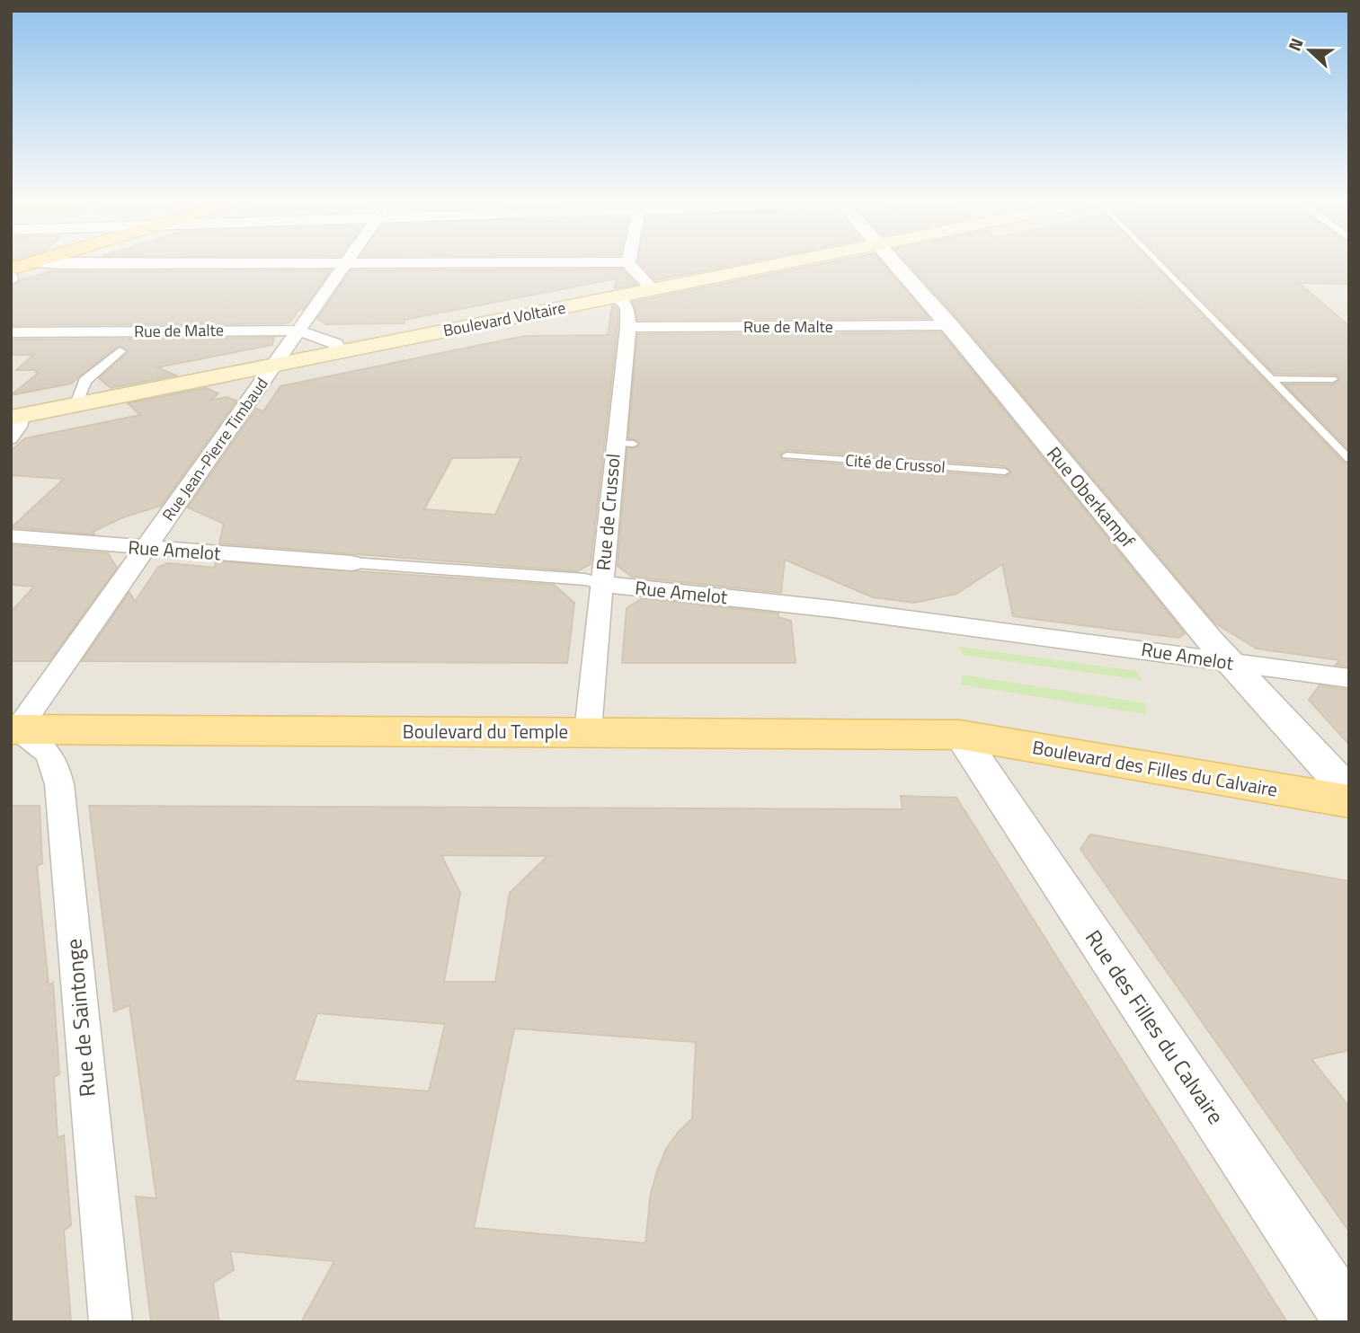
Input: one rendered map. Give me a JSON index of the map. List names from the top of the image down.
{
  "streets": {
    "main road": ["Boulevard Voltaire", "Boulevard du Temple", "Boulevard des Filles du Calvaire"],
    "street": [
      "Rue de Malte",
      "Rue Jean-Pierre Timbaud",
      "Rue Oberkampf",
      "Rue de Crussol",
      "Rue Amelot",
      "Rue de Saintonge",
      "Rue des Filles du Calvaire"
    ],
    "lane": ["Cité de Crussol"]
  },
  "crossings": [
    ["Boulevard Voltaire", "Rue de Malte"],
    ["Boulevard Voltaire", "Rue Jean-Pierre Timbaud"],
    ["Boulevard Voltaire", "Rue de Crussol"],
    ["Rue de Malte", "Rue Jean-Pierre Timbaud"],
    ["Rue de Malte", "Rue Oberkampf"],
    ["Rue de Malte", "Rue de Crussol"],
    ["Rue Jean-Pierre Timbaud", "Rue Amelot"],
    ["Rue Jean-Pierre Timbaud", "Boulevard du Temple"],
    ["Rue Jean-Pierre Timbaud", "Rue de Saintonge"],
    ["Rue Oberkampf", "Rue Amelot"],
    ["Rue de Crussol", "Rue Amelot"],
    ["Rue de Crussol", "Boulevard du Temple"],
    ["Boulevard du Temple", "Boulevard des Filles du Calvaire"],
    ["Boulevard du Temple", "Rue de Saintonge"],
    ["Boulevard du Temple", "Rue des Filles du Calvaire"],
    ["Boulevard des Filles du Calvaire", "Rue des Filles du Calvaire"]
  ],
  "north": "left"
}
